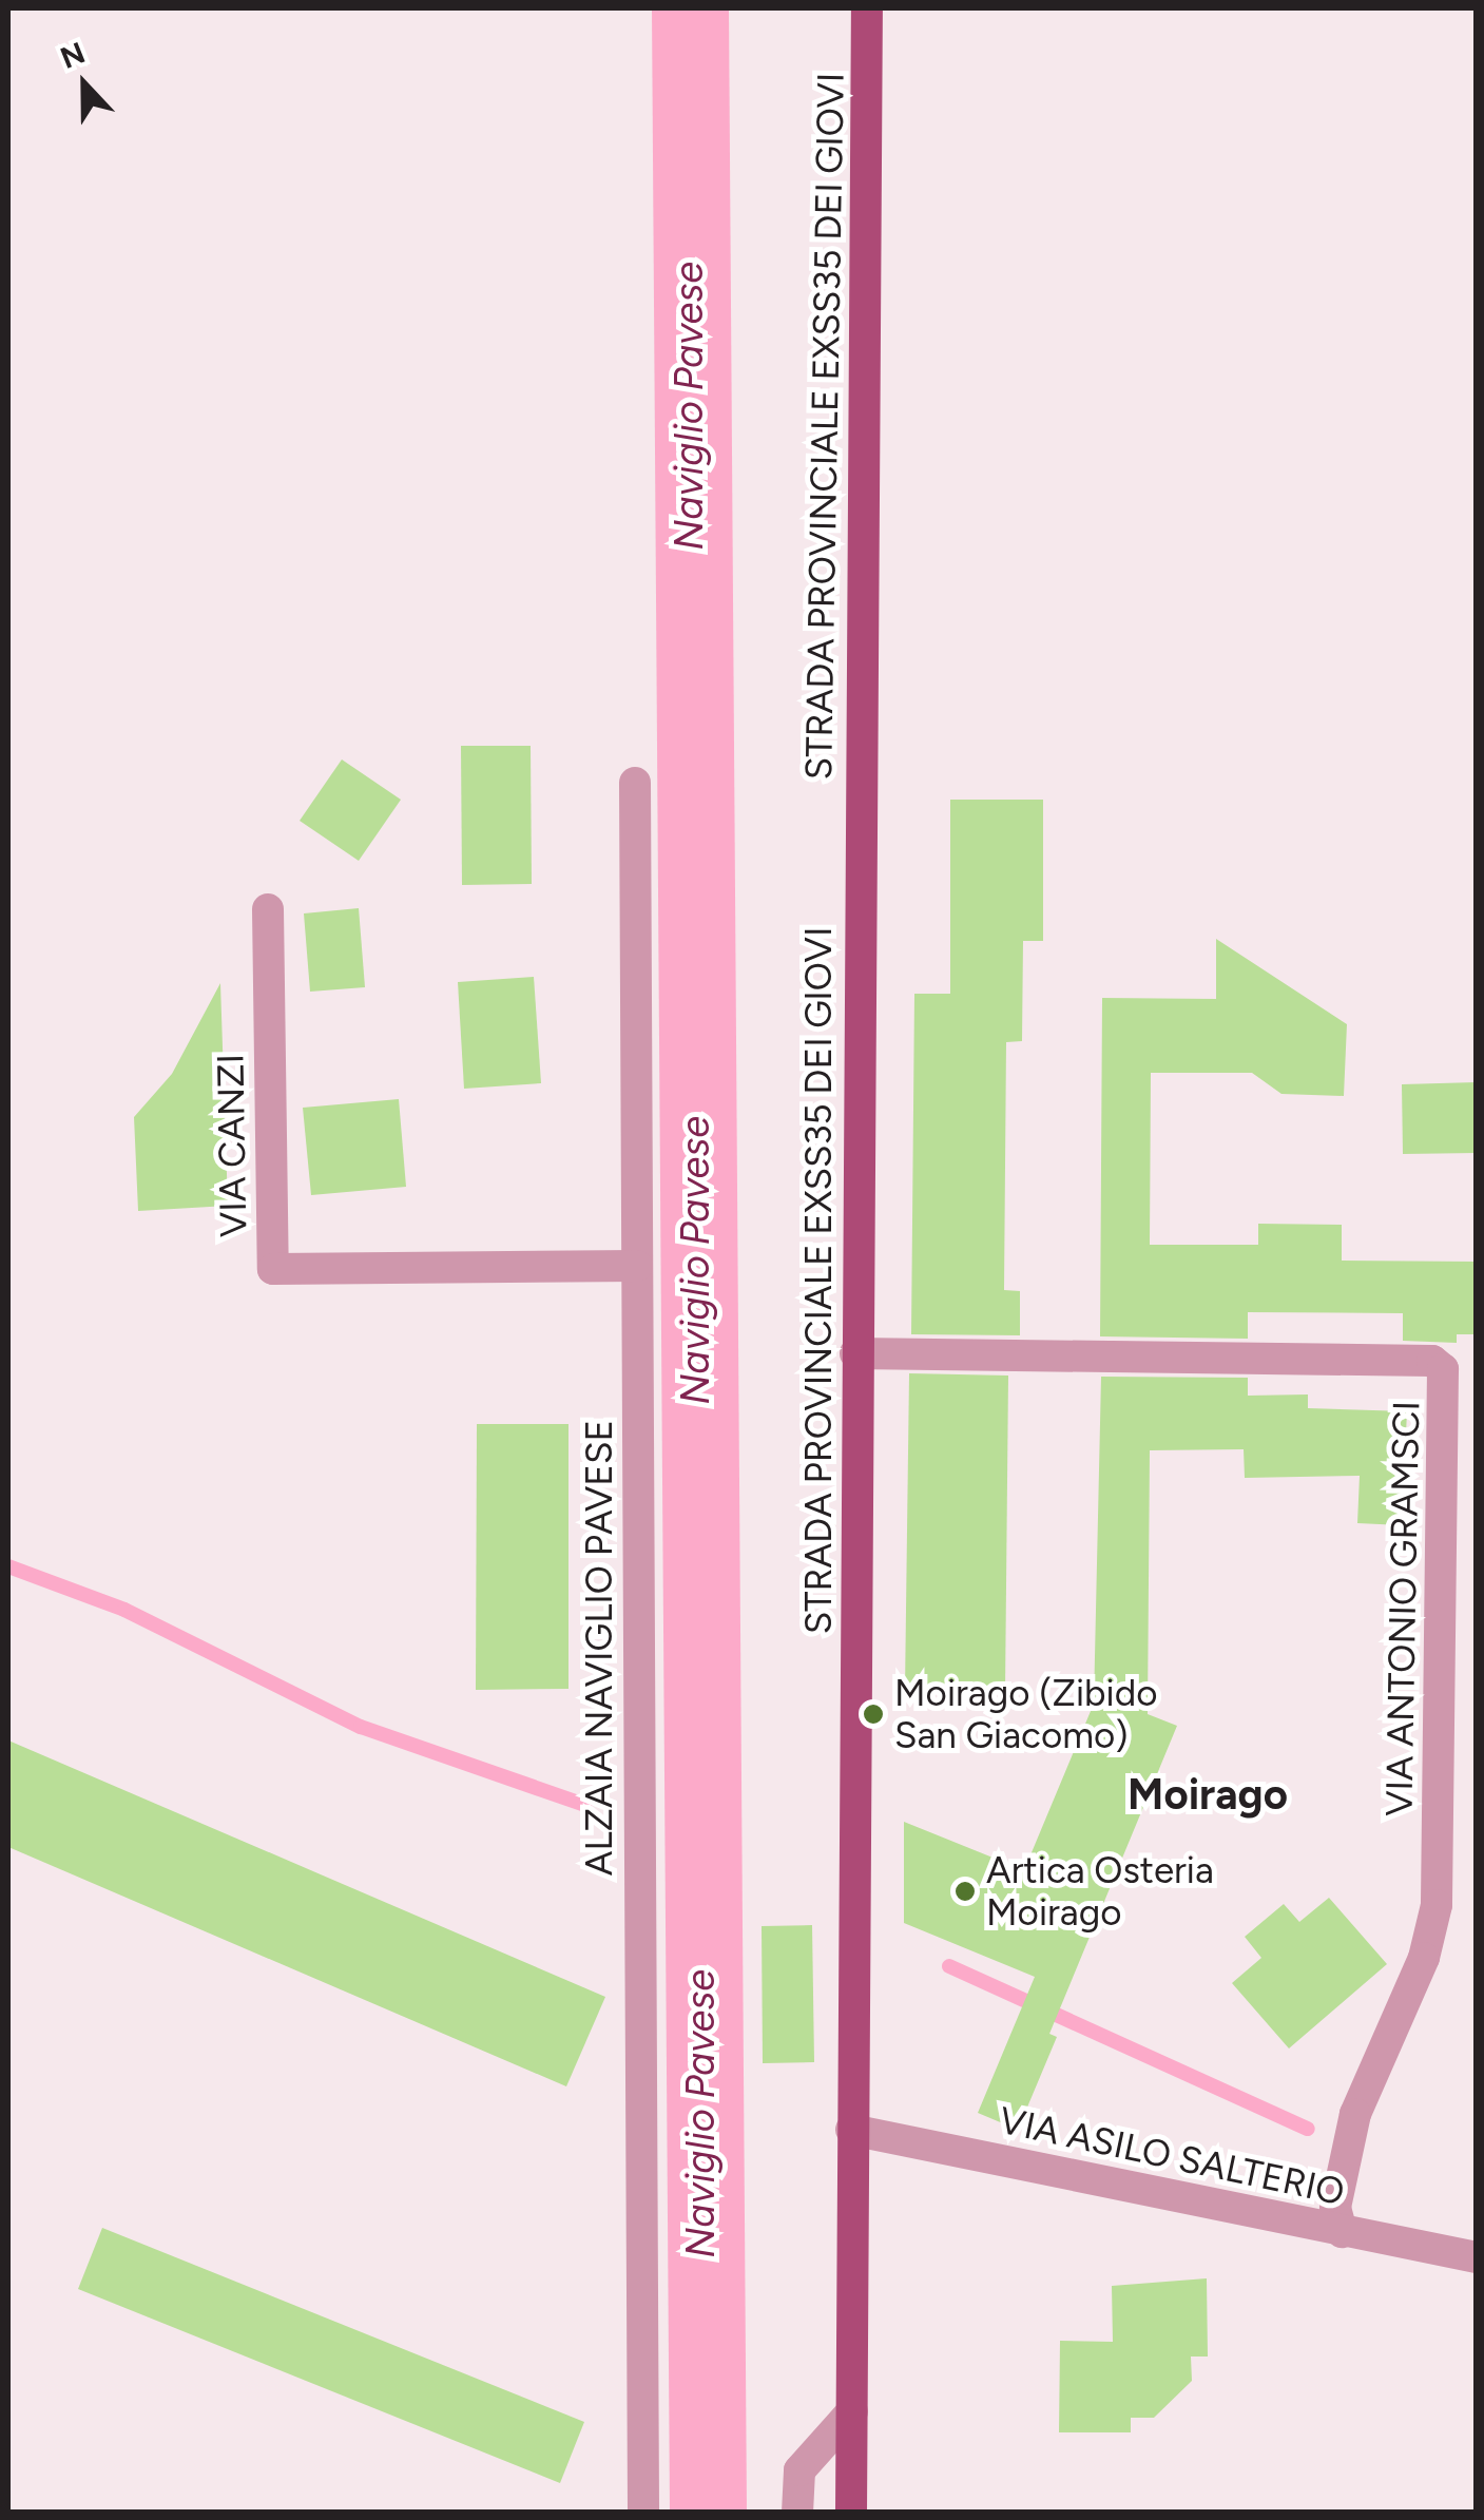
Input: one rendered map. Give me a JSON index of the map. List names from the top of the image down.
{
  "streets": {
    "main road": ["STRADA PROVINCIALE EXSS35 DEI GIOVI"],
    "street": [
      "VIA CANZI",
      "VIA ANTONIO GRAMSCI",
      "ALZAIA NAVIGLIO PAVESE",
      "VIA ASILO SALTERIO"
    ]
  },
  "crossings": [
    ["STRADA PROVINCIALE EXSS35 DEI GIOVI", "VIA ANTONIO GRAMSCI"],
    ["STRADA PROVINCIALE EXSS35 DEI GIOVI", "VIA ASILO SALTERIO"],
    ["VIA CANZI", "ALZAIA NAVIGLIO PAVESE"],
    ["VIA ANTONIO GRAMSCI", "VIA ASILO SALTERIO"]
  ],
  "districts": ["Moirago"],
  "water": ["Naviglio Pavese"],
  "places": ["Moirago (Zibido San Giacomo)", "Artica Osteria Moirago"],
  "north": "top"
}
